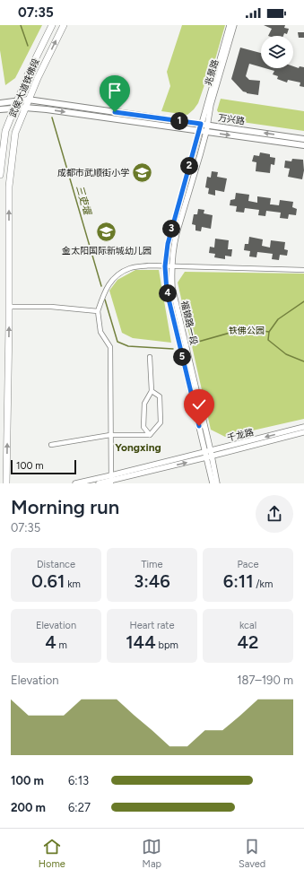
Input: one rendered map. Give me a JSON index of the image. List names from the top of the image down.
{
  "streets": {
    "main road": ["武侯大道铁佛段", "万兴路"],
    "street": ["兆景路", "福锦路一段", "千龙路"]
  },
  "crossings": [
    ["兆景路", "万兴路"],
    ["兆景路", "福锦路一段"],
    ["武侯大道铁佛段", "万兴路"],
    ["万兴路", "福锦路一段"],
    ["福锦路一段", "千龙路"]
  ],
  "districts": ["Yongxing"],
  "water": ["三吏堰"],
  "parks": ["铁佛公园"],
  "places": {
    "school or university": ["成都市武顺街小学", "金太阳国际新城幼儿园"]
  },
  "scale_bar": "100 m",
  "page": {
    "status": "07:35",
    "pins": [
      "1",
      "2",
      "3",
      "4",
      "5"
    ],
    "scale": "100 m",
    "heading": ["Morning run", "07:35"],
    "stats": [
      ["Distance", "0.61 km"],
      ["Time", "3:46"],
      ["Pace", "6:11 /km"],
      ["Elevation", "4 m"],
      ["Heart rate", "144 bpm"],
      ["kcal", "42"]
    ],
    "chart": ["Elevation", "187–190 m"],
    "list": [
      {
        "name": "100 m",
        "note": "6:13"
      },
      {
        "name": "200 m",
        "note": "6:27"
      }
    ],
    "tabs": ["Home", "Map", "Saved"]
  }
}
